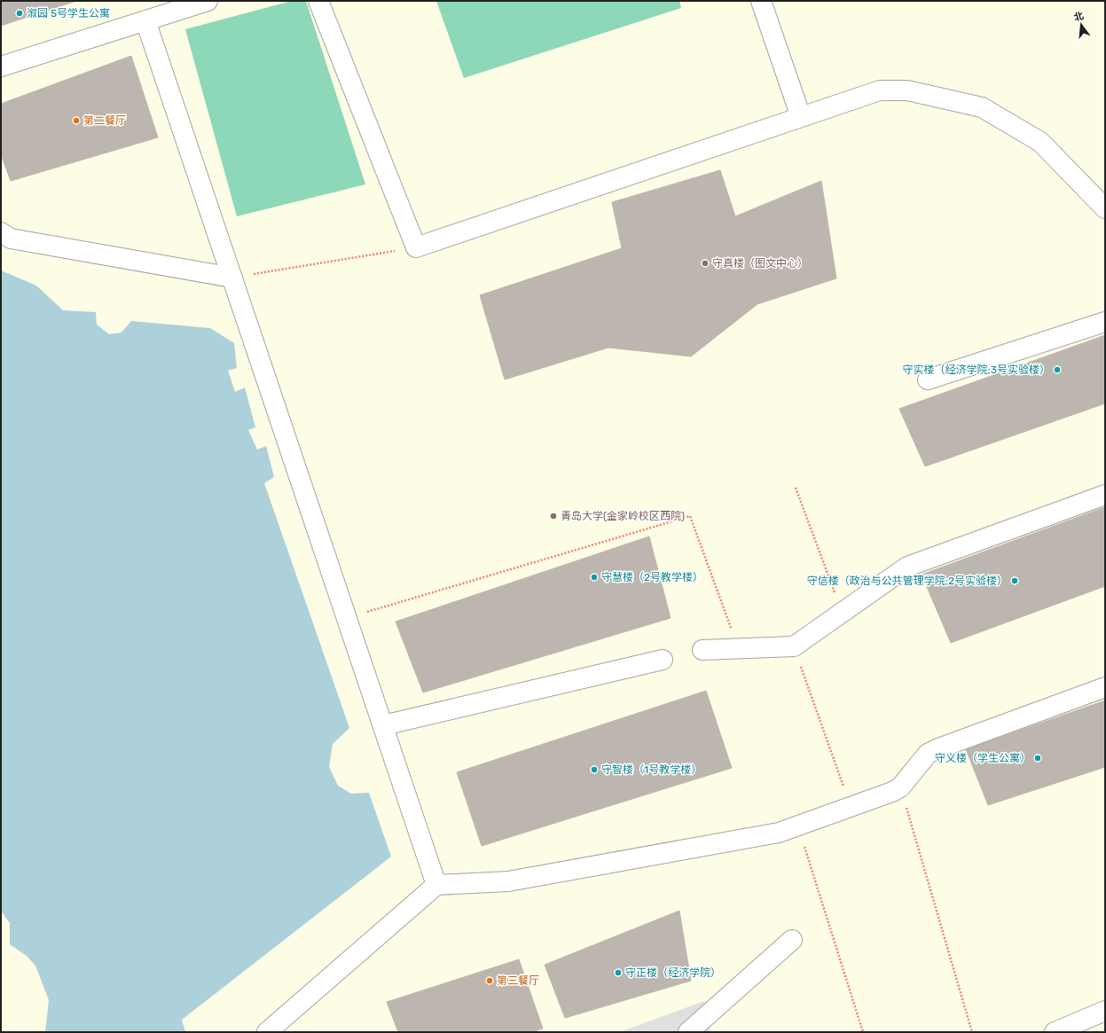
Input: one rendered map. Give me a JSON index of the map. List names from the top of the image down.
{
  "places": [
    "溆园 5号学生公寓",
    "第二餐厅",
    "守真楼（图文中心）",
    "守实楼（经济学院;3号实验楼）",
    "青岛大学(金家岭校区西院)",
    "守慧楼（2号教学楼）",
    "守信楼（政治与公共管理学院;2号实验楼）",
    "守义楼（学生公寓）",
    "守智楼（1号教学楼）",
    "守正楼（经济学院）",
    "第三餐厅"
  ],
  "north": "top"
}
